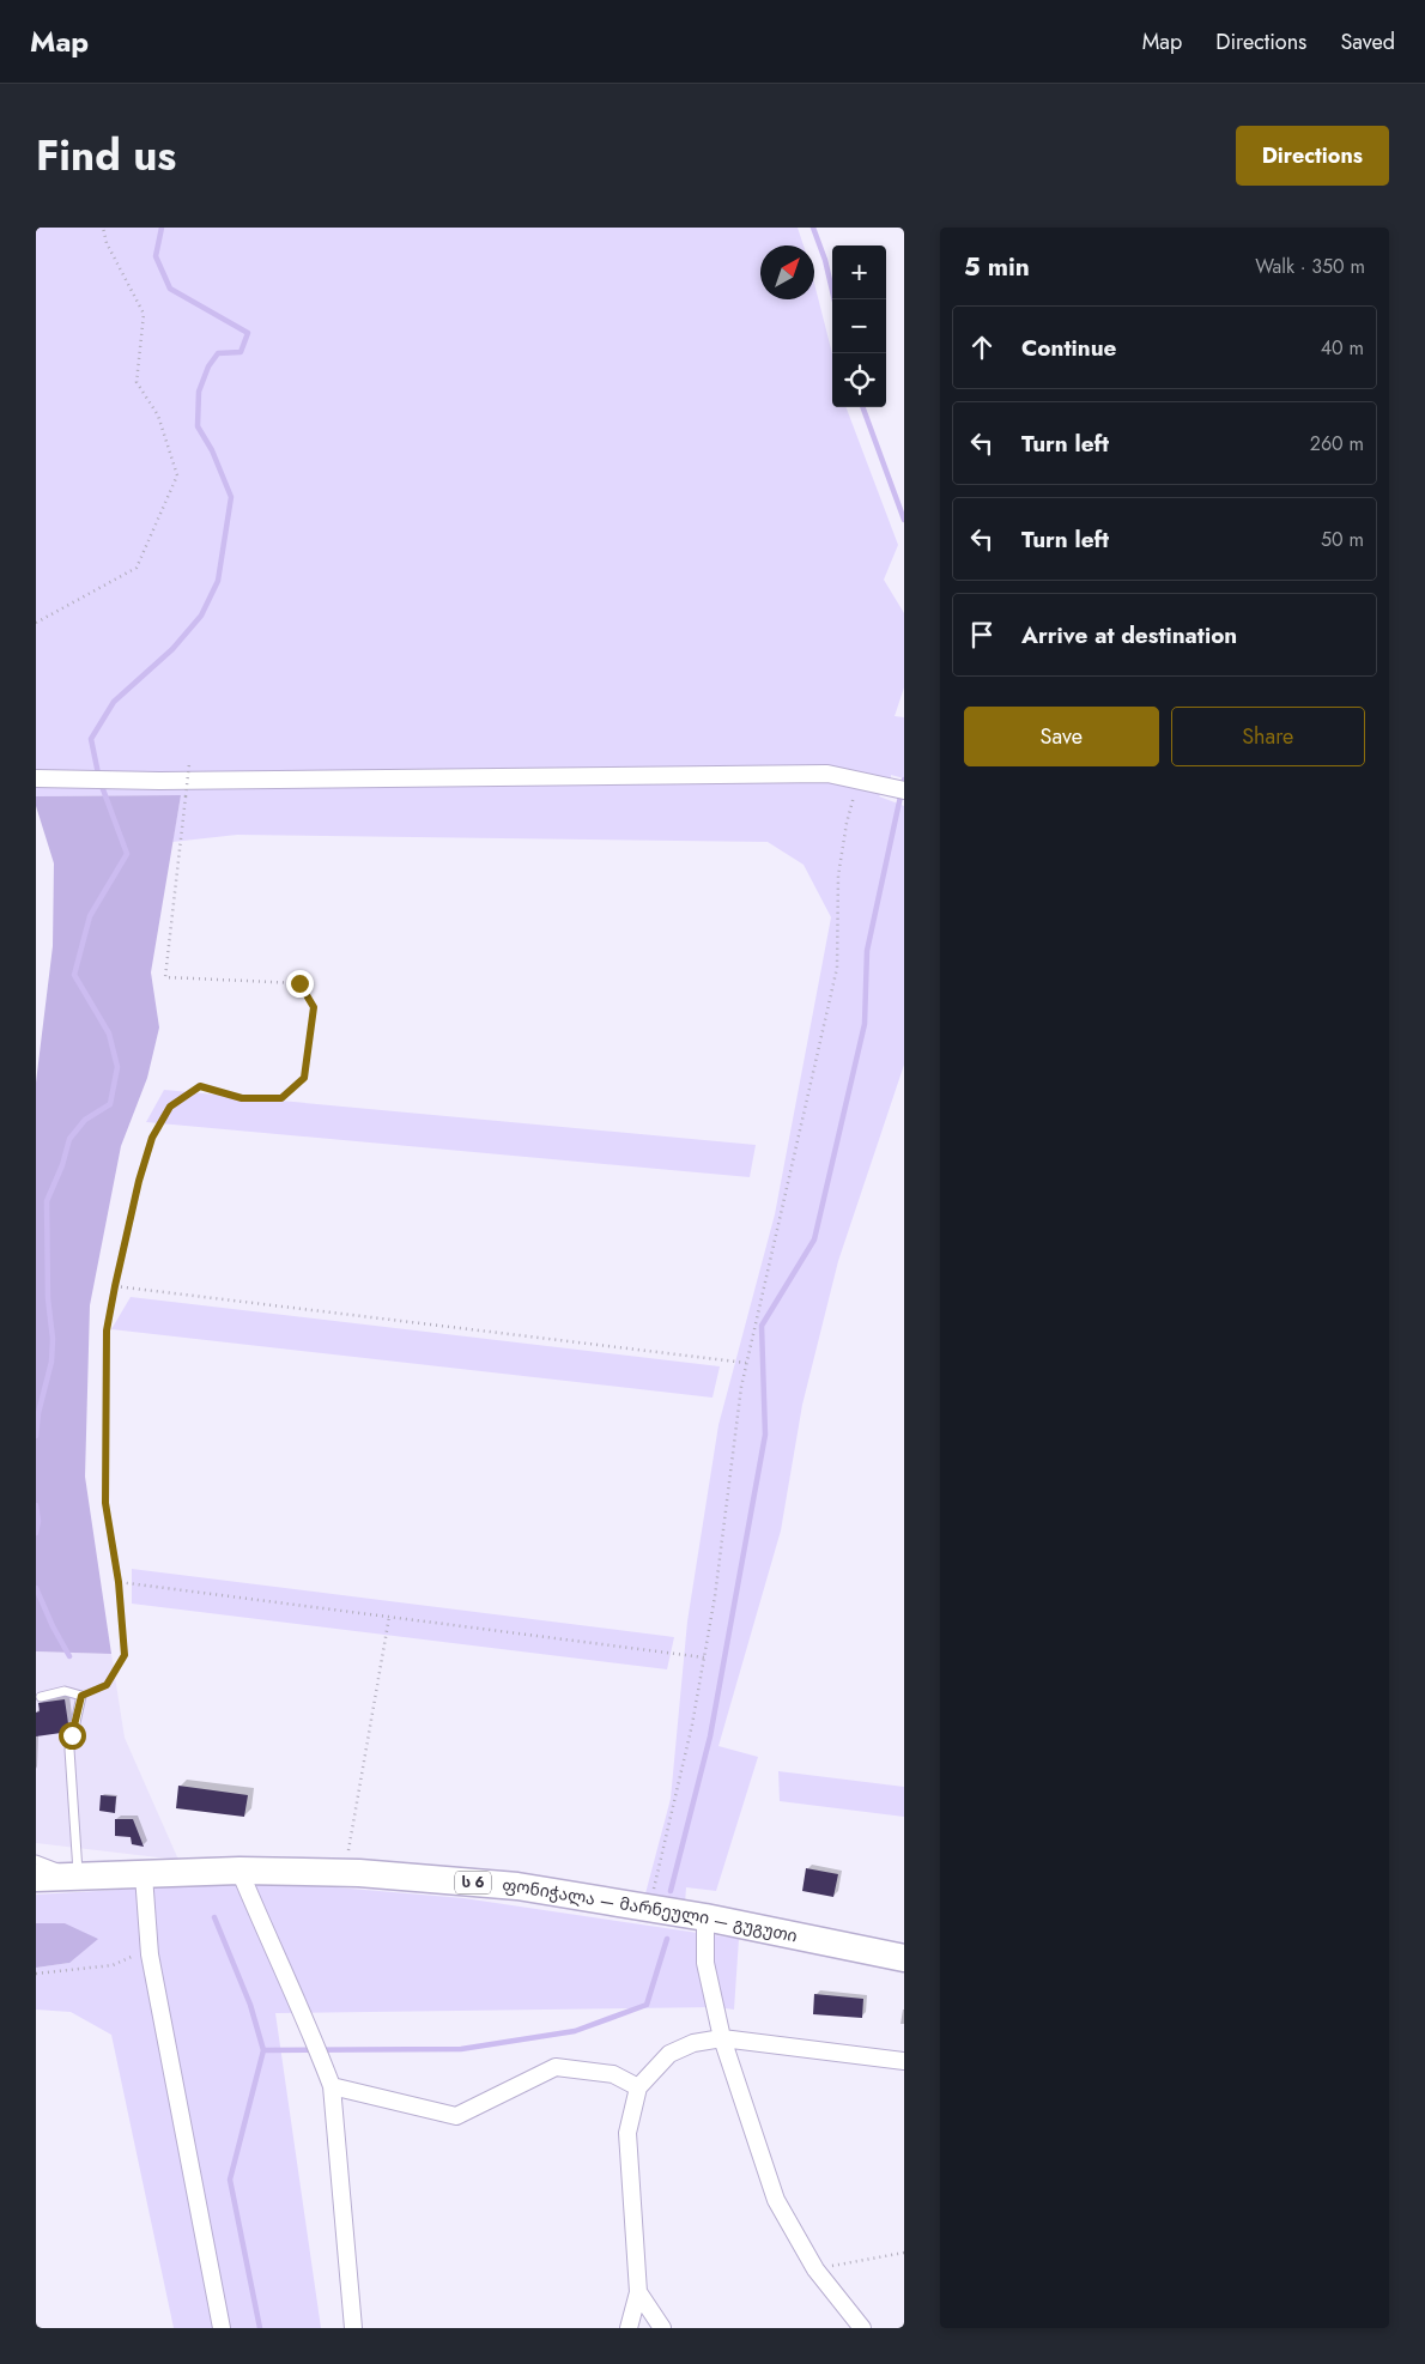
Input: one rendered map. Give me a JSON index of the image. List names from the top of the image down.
{
  "streets": {
    "highway": ["ს 6", "ფონიჭალა — მარნეული — გუგუთი"]
  },
  "north": "top right",
  "page": {
    "header": "Map",
    "nav": ["Map", "Directions", "Saved"],
    "title": "Find us",
    "buttons": [
      "Directions",
      ["Save", "Share"]
    ],
    "heading": ["5 min", "Walk · 350 m"],
    "map_buttons": ["+", "−"],
    "list": [
      ["Continue", "40 m"],
      ["Turn left", "260 m"],
      ["Turn left", "50 m"],
      "Arrive at destination"
    ]
  }
}
